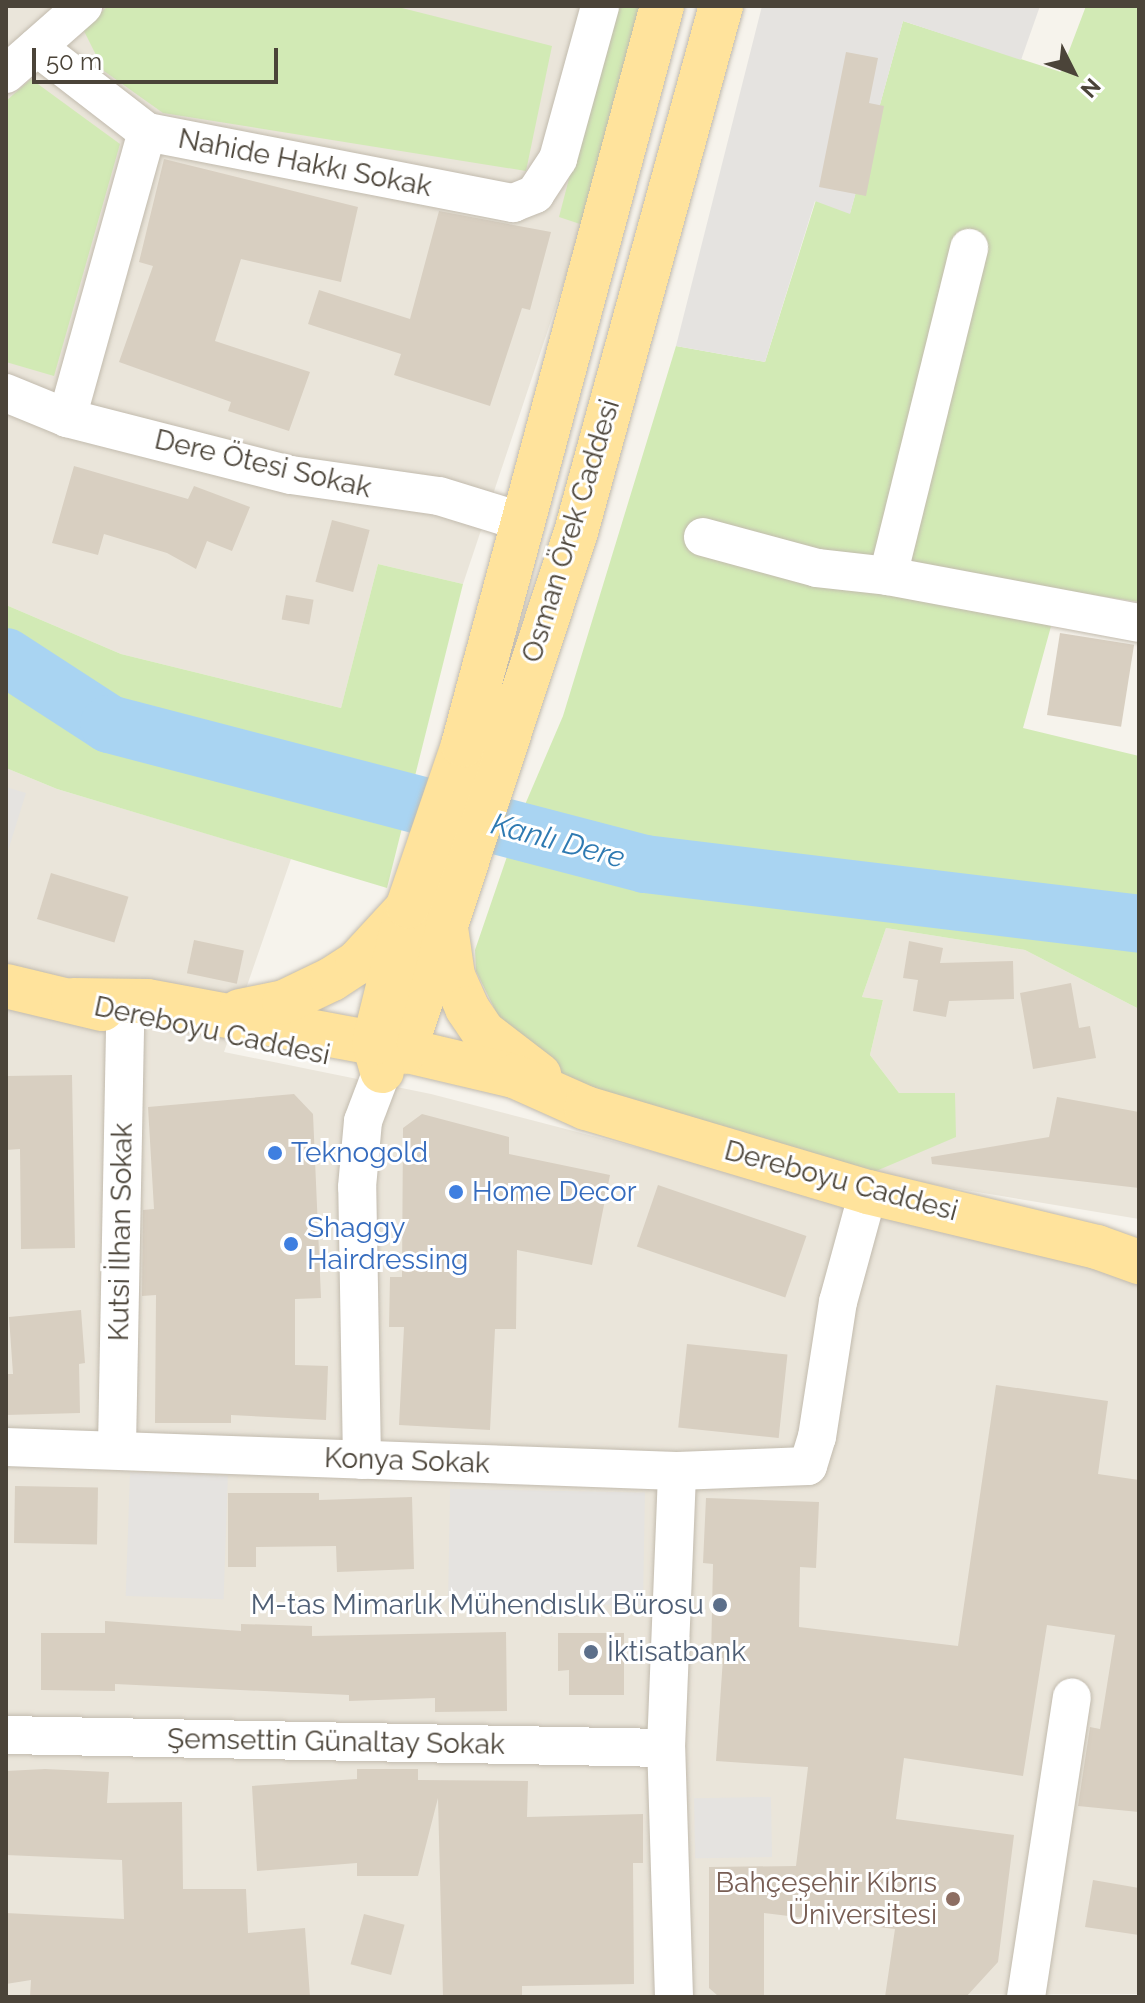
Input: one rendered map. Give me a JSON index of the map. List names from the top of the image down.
{
  "streets": {
    "main road": ["Osman Örek Caddesi", "Dereboyu Caddesi"],
    "street": [
      "Nahide Hakkı Sokak",
      "Dere Ötesi Sokak",
      "Kutsi İlhan Sokak",
      "Konya Sokak",
      "Şemsettin Günaltay Sokak"
    ]
  },
  "crossings": [
    ["Dere Ötesi Sokak", "Osman Örek Caddesi"],
    ["Osman Örek Caddesi", "Dereboyu Caddesi"],
    ["Dereboyu Caddesi", "Kutsi İlhan Sokak"],
    ["Dereboyu Caddesi", "Konya Sokak"],
    ["Kutsi İlhan Sokak", "Konya Sokak"]
  ],
  "water": ["Kanlı Dere"],
  "places": [
    "Teknogold",
    "Home Decor",
    "Shaggy Hairdressing",
    "M-tas Mimarlık Mühendıslık Bürosu",
    "İktisatbank",
    "Bahçeşehir Kıbrıs Üniversitesi"
  ],
  "scale_bar": "50 m",
  "north": "bottom right"
}
